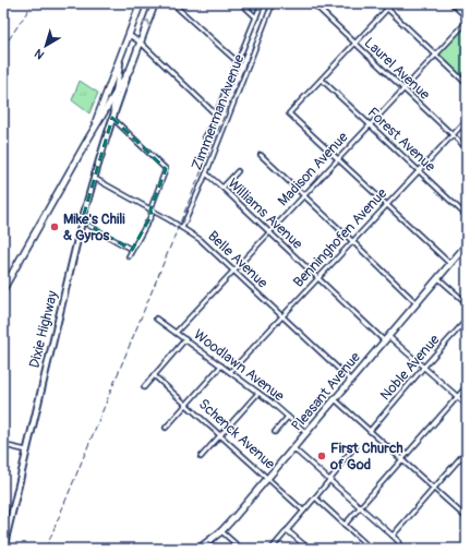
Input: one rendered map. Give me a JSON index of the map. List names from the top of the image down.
{
  "streets": {
    "main road": ["Dixie Highway", "Pleasant Avenue"],
    "street": [
      "Laurel Avenue",
      "Zimmerman Avenue",
      "Forest Avenue",
      "Madison Avenue",
      "Williams Avenue",
      "Benninghofen Avenue",
      "Belle Avenue",
      "Woodlawn Avenue",
      "Noble Avenue",
      "Schenck Avenue"
    ]
  },
  "crossings": [
    ["Laurel Avenue", "Madison Avenue"],
    ["Laurel Avenue", "Benninghofen Avenue"],
    ["Zimmerman Avenue", "Williams Avenue"],
    ["Zimmerman Avenue", "Belle Avenue"],
    ["Forest Avenue", "Madison Avenue"],
    ["Forest Avenue", "Benninghofen Avenue"],
    ["Madison Avenue", "Williams Avenue"],
    ["Madison Avenue", "Belle Avenue"],
    ["Madison Avenue", "Woodlawn Avenue"],
    ["Williams Avenue", "Benninghofen Avenue"],
    ["Williams Avenue", "Noble Avenue"],
    ["Williams Avenue", "Pleasant Avenue"],
    ["Benninghofen Avenue", "Belle Avenue"],
    ["Benninghofen Avenue", "Woodlawn Avenue"],
    ["Belle Avenue", "Dixie Highway"],
    ["Belle Avenue", "Pleasant Avenue"],
    ["Woodlawn Avenue", "Pleasant Avenue"],
    ["Pleasant Avenue", "Schenck Avenue"]
  ],
  "places": ["Mike's Chili & Gyros", "First Church of God"],
  "north": "bottom left"
}
